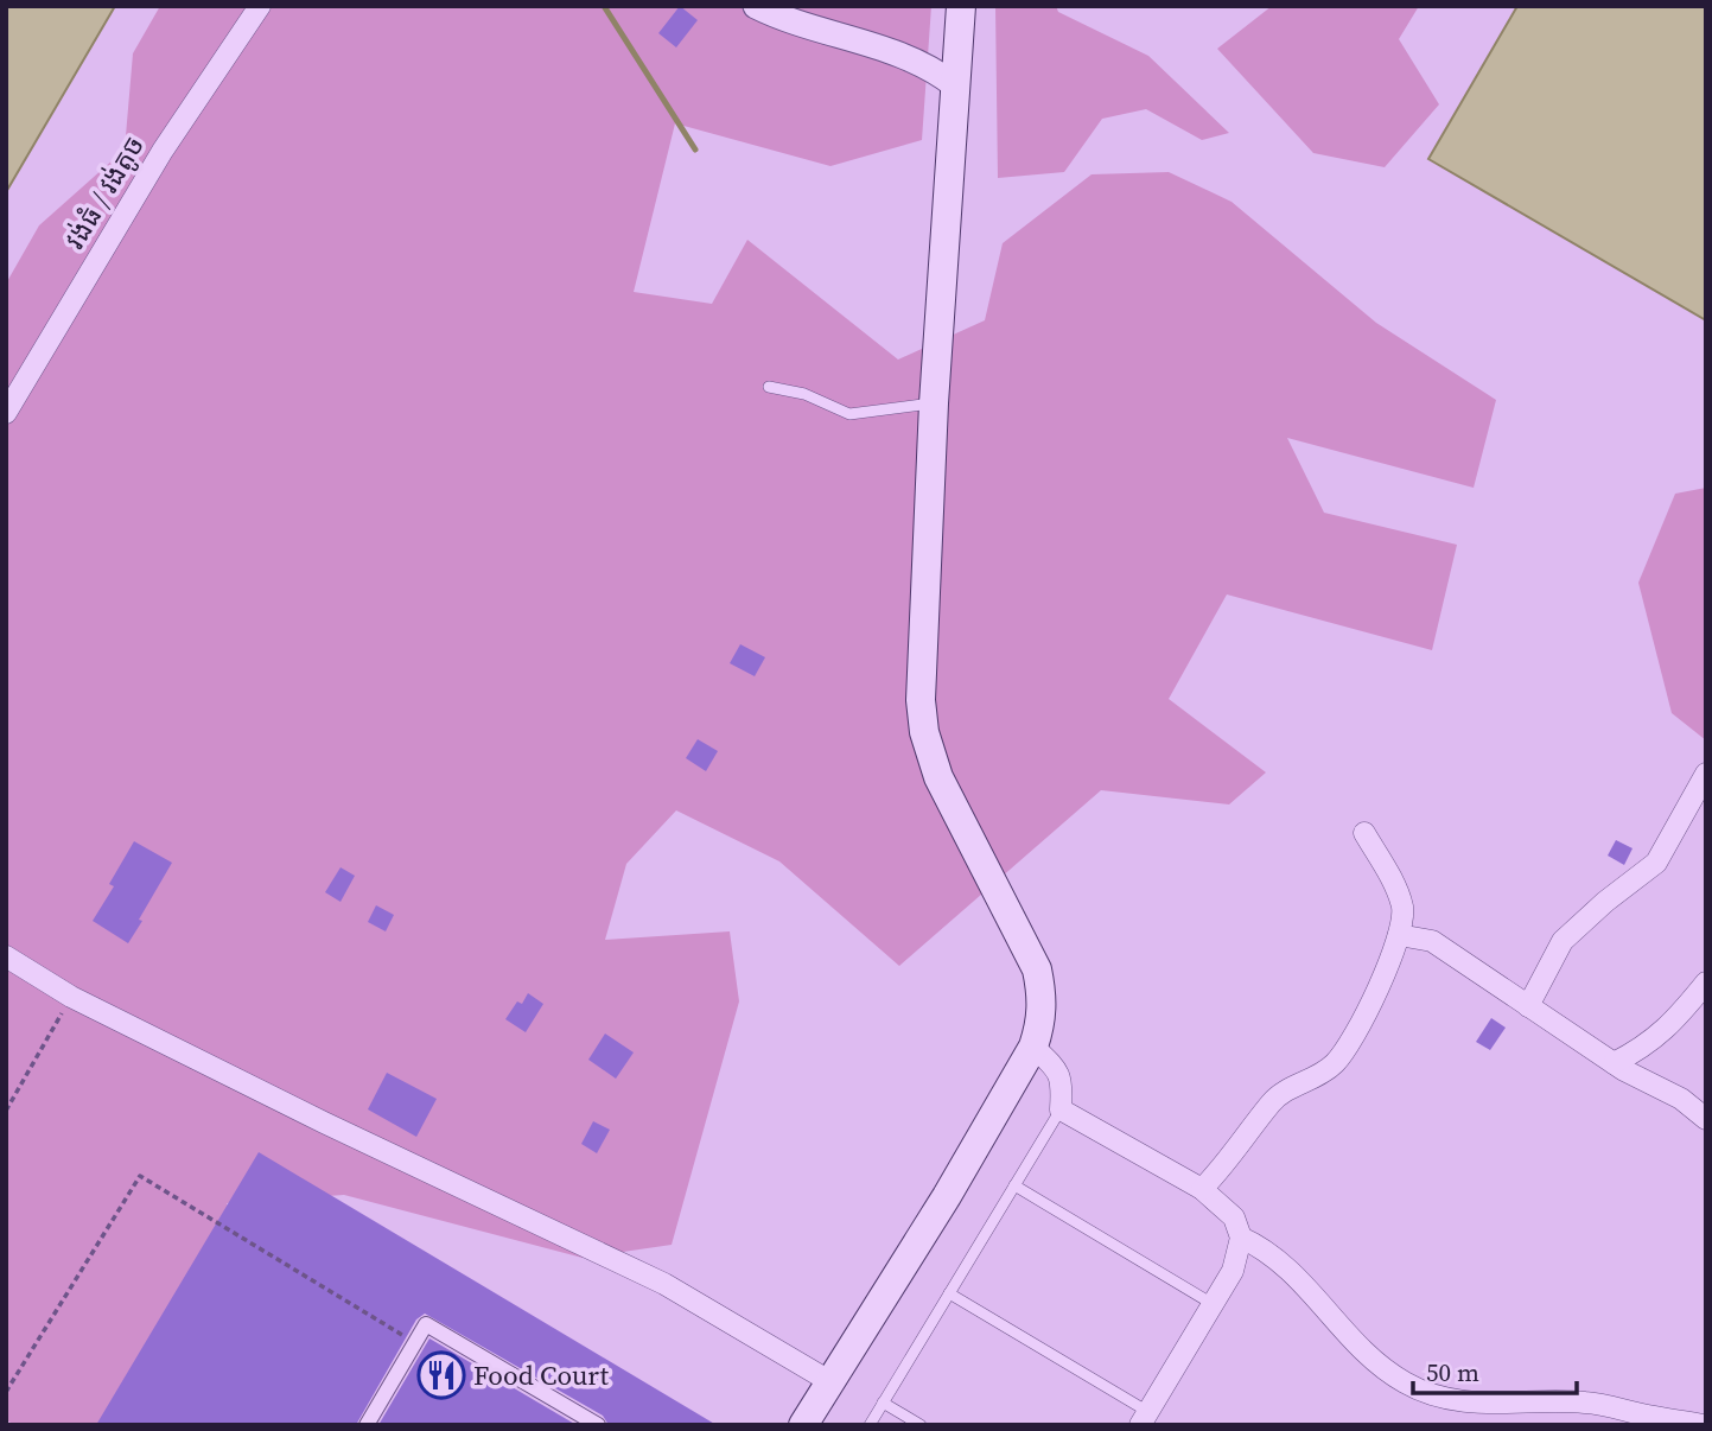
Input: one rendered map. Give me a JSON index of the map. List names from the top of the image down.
{
  "streets": {
    "street": ["វង់ធំ / វង់តូច"]
  },
  "places": {
    "restaurant": ["Food Court"]
  },
  "scale_bar": "50 m"
}
